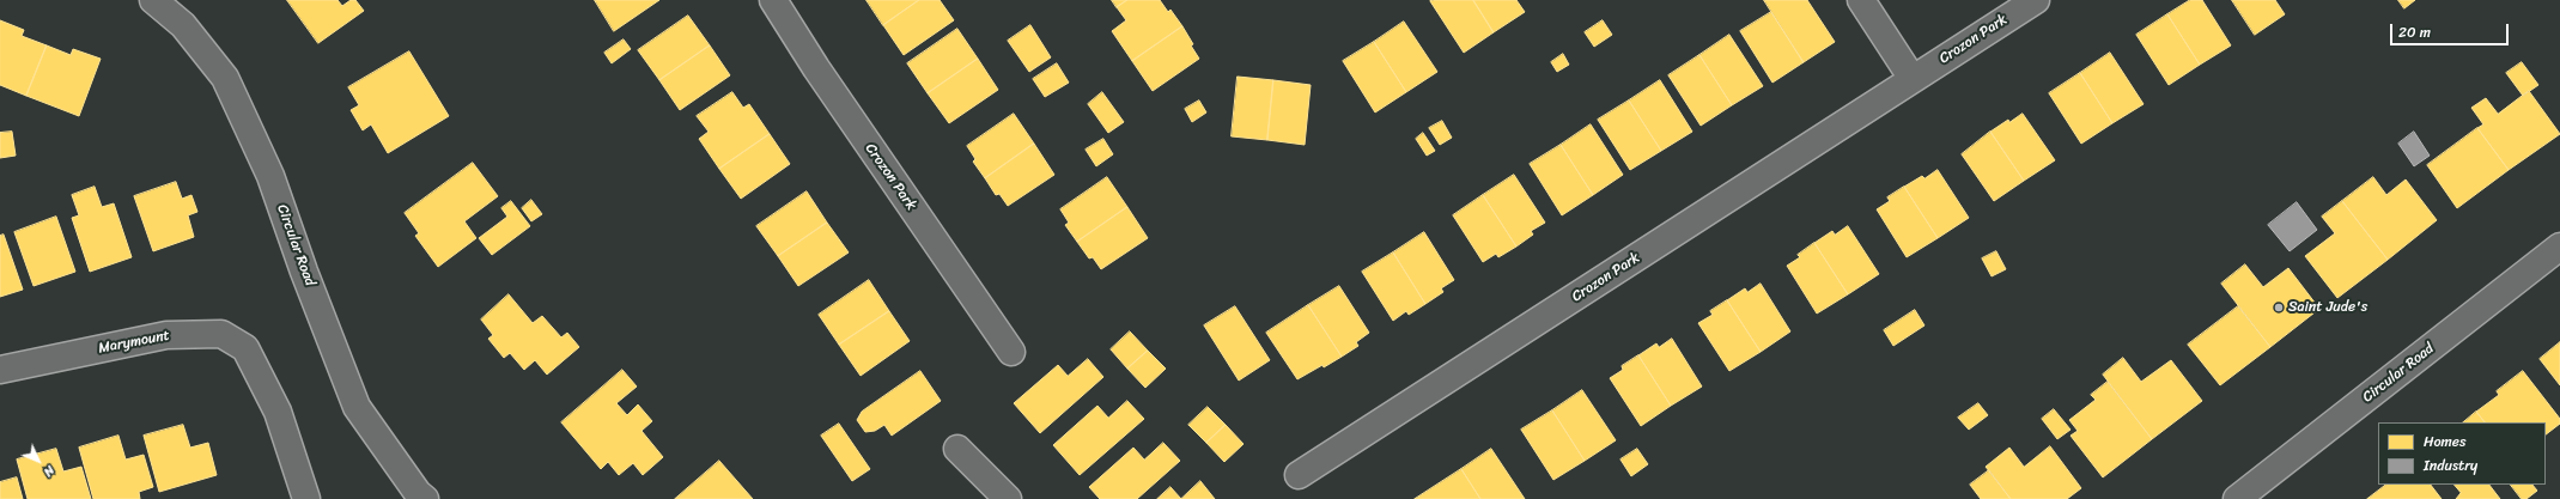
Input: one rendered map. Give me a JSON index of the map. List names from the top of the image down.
{
  "streets": {
    "street": ["Crozon Park", "Circular Road", "Marymount"]
  },
  "places": ["Saint Jude's"],
  "legend": ["Homes", "Industry"],
  "scale_bar": "20 m",
  "north": "bottom right"
}
